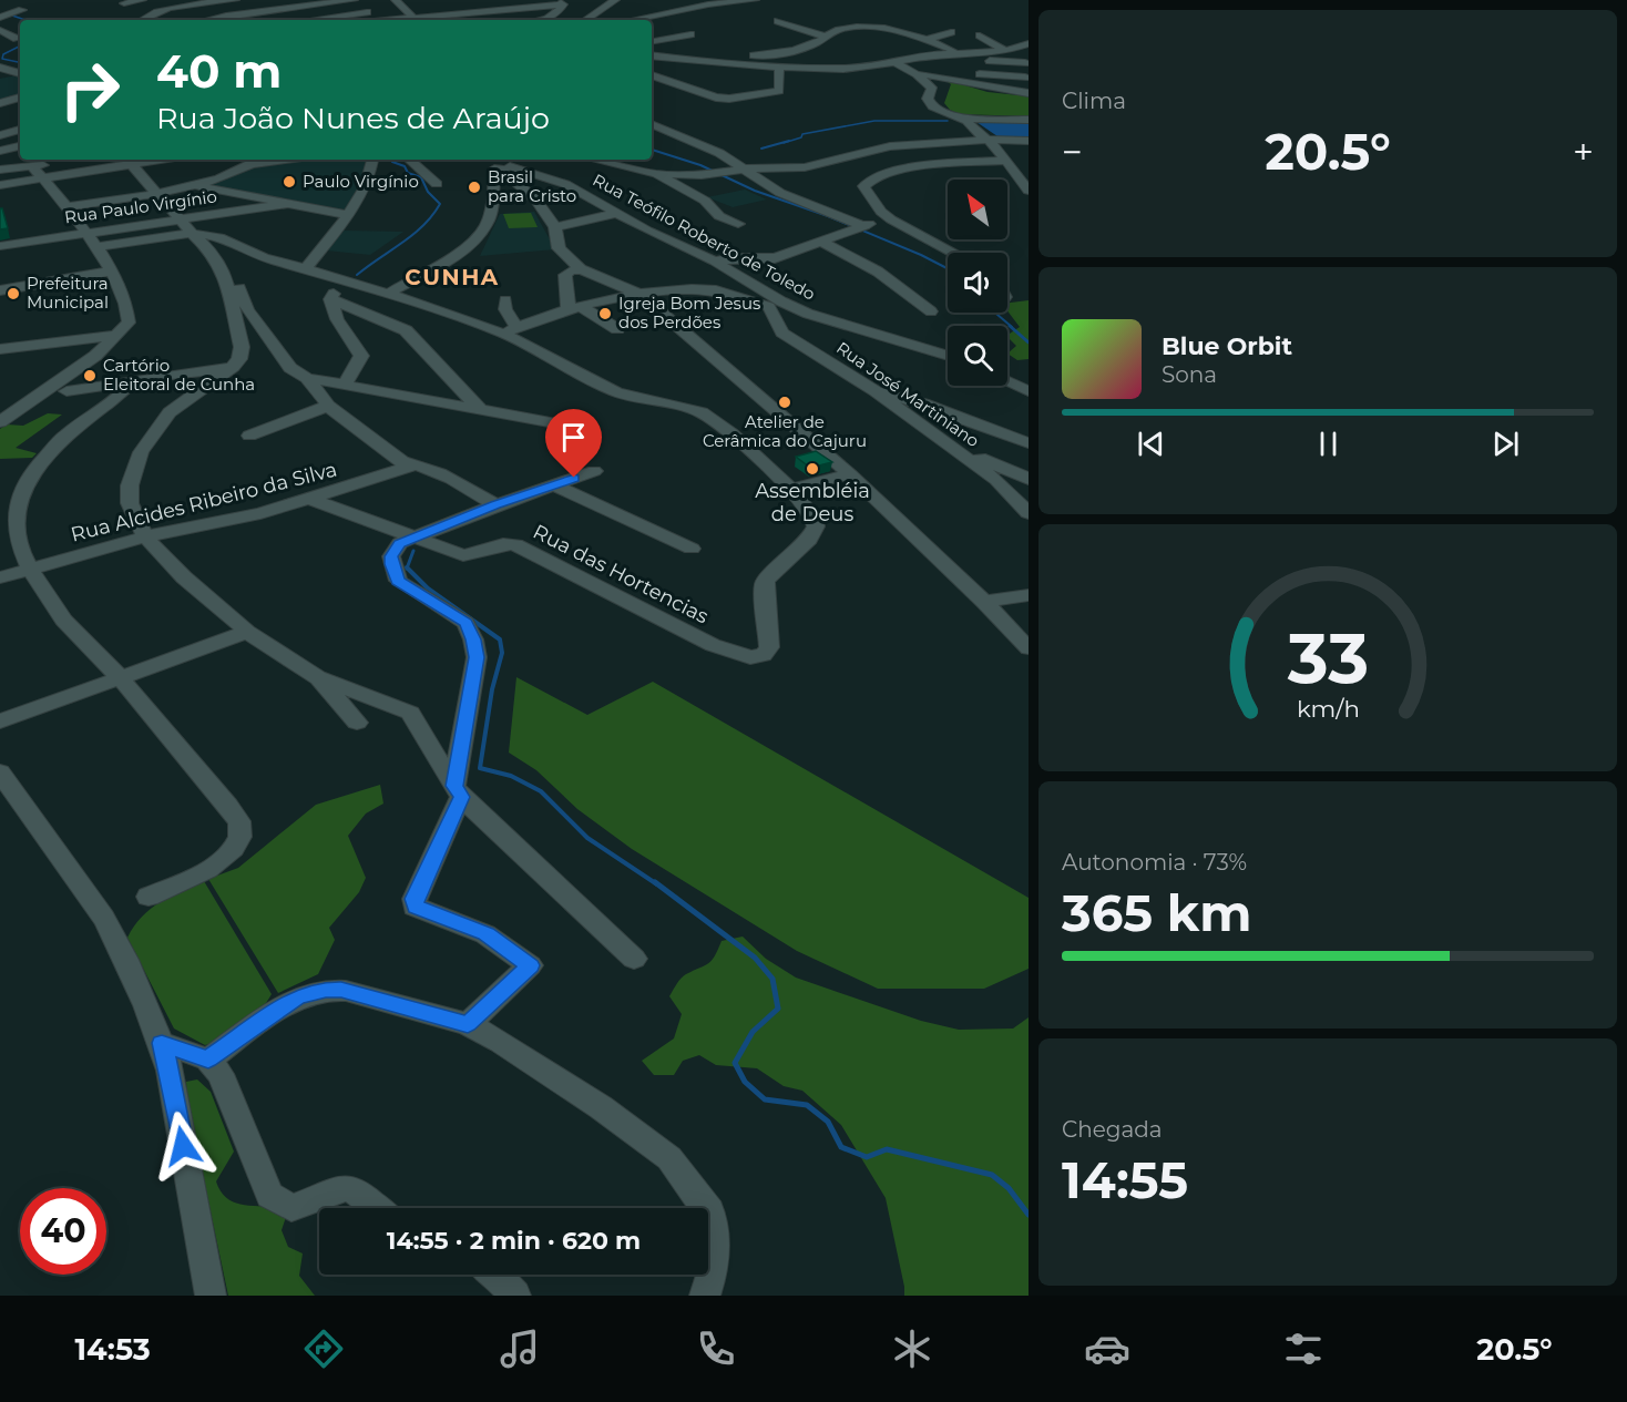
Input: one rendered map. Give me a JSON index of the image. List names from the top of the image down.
{
  "streets": {
    "street": [
      "Rua Paulo Virgínio",
      "Rua Teófilo Roberto de Toledo",
      "Rua José Martiniano",
      "Rua Alcides Ribeiro da Silva",
      "Rua das Hortencias"
    ]
  },
  "crossings": [
    ["Rua Teófilo Roberto de Toledo", "Rua José Martiniano"],
    ["Rua Alcides Ribeiro da Silva", "Rua das Hortencias"]
  ],
  "districts": ["CUNHA"],
  "places": [
    "Paulo Virgínio",
    "Brasil para Cristo",
    "Prefeitura Municipal",
    "Igreja Bom Jesus dos Perdões",
    "Cartório Eleitoral de Cunha",
    "Atelier de Cerâmica do Cajuru",
    "Assembléia de Deus"
  ],
  "north": "top left",
  "page": {
    "tile": [
      "Clima",
      ["Autonomia · 73%", "365 km"],
      ["Chegada", "14:55"]
    ],
    "turn": ["40 m", "Rua João Nunes de Araújo"],
    "heat": ["−", "20.5°", "+"],
    "song": ["Blue Orbit", "Sona"],
    "limit": "40",
    "trip": "14:55 · 2 min · 620 m",
    "tabs": ["14:53", "20.5°"],
    "gauge": ["33", "km/h"]
  }
}
